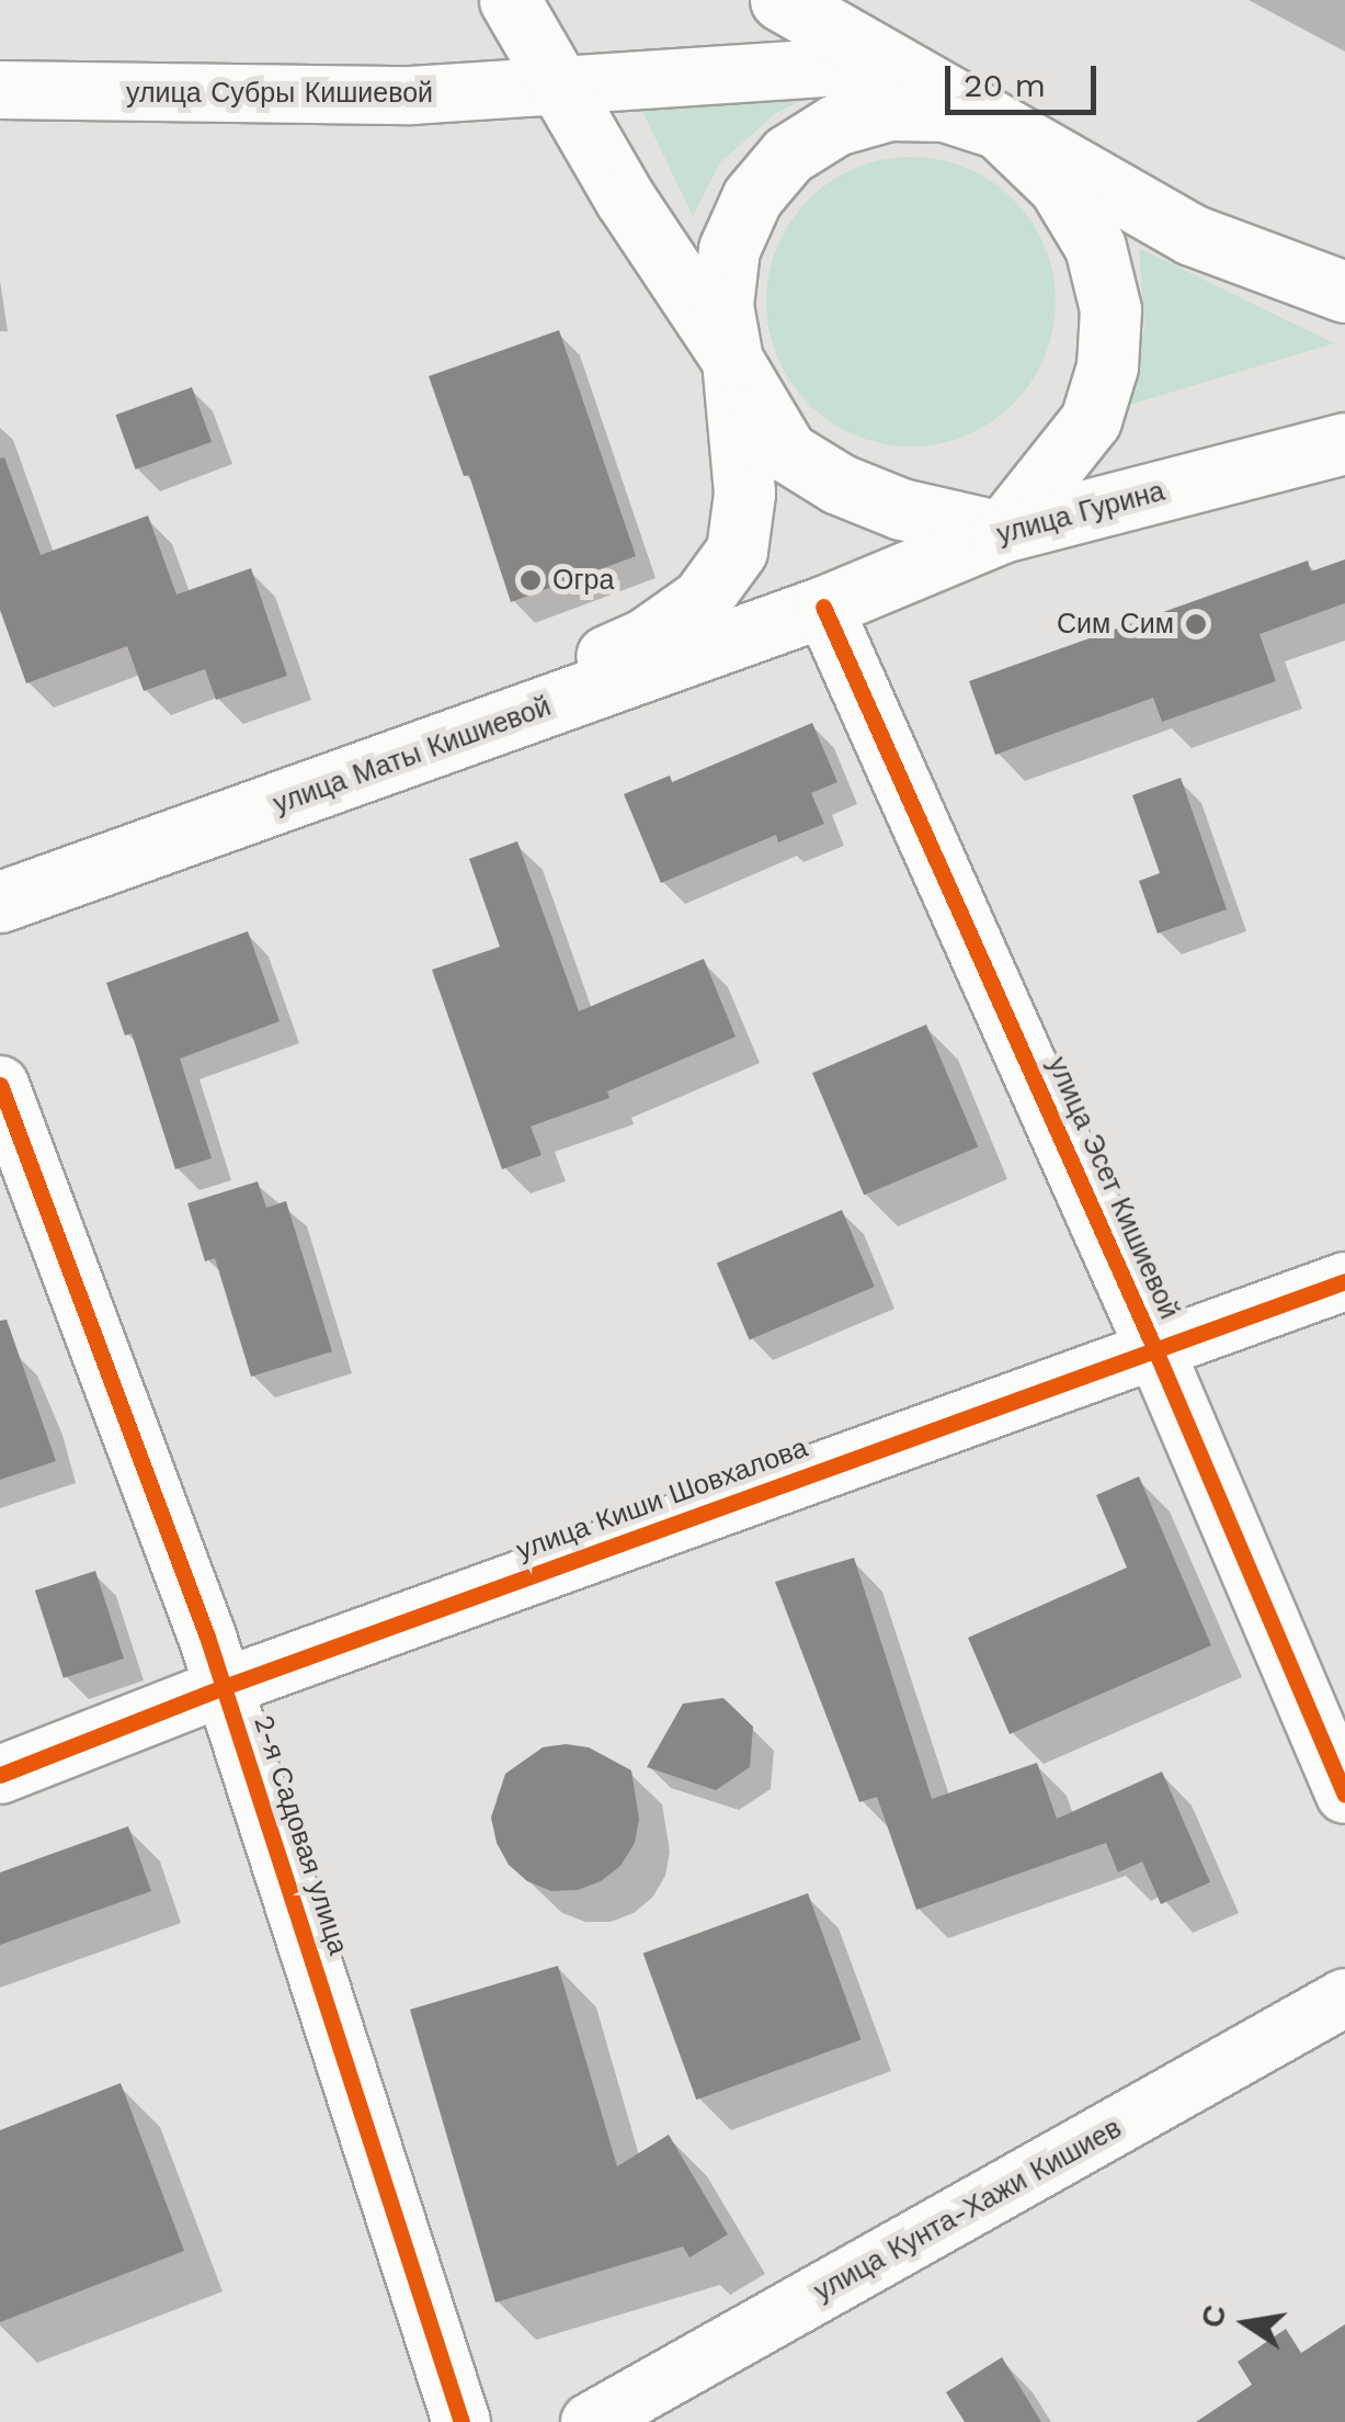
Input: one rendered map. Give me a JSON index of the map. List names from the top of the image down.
{
  "streets": {
    "main road": ["улица Гурина", "улица Маты Кишиевой"],
    "street": [
      "улица Субры Кишиевой",
      "улица Эсет Кишиевой",
      "улица Киши Шовхалова",
      "2-я Садовая улица",
      "улица Кунта-Хажи Кишиев"
    ]
  },
  "crossings": [
    ["улица Гурина", "улица Маты Кишиевой"],
    ["улица Гурина", "улица Эсет Кишиевой"],
    ["улица Маты Кишиевой", "улица Эсет Кишиевой"],
    ["улица Эсет Кишиевой", "улица Киши Шовхалова"],
    ["улица Киши Шовхалова", "2-я Садовая улица"]
  ],
  "places": ["Огра", "Сим Сим"],
  "scale_bar": "20 m",
  "north": "left"
}
